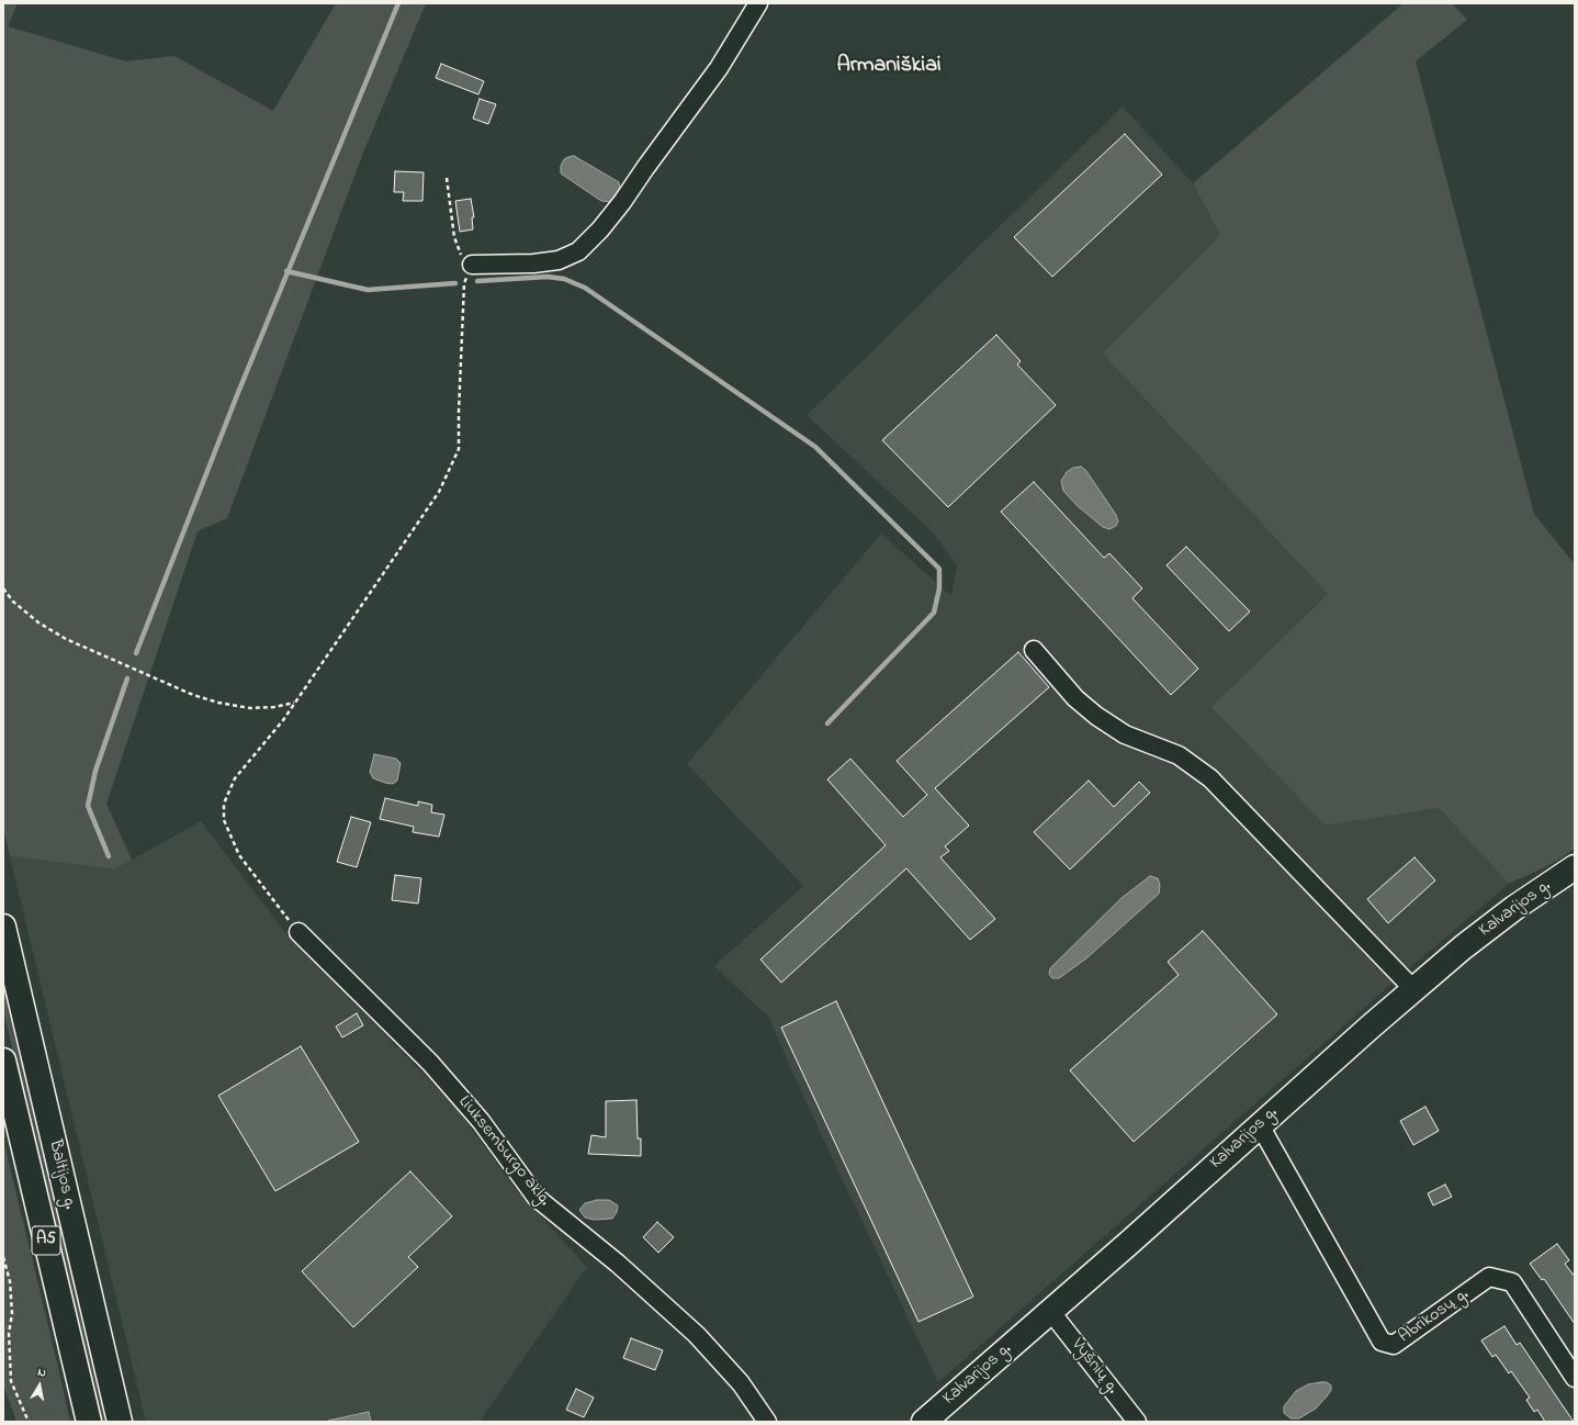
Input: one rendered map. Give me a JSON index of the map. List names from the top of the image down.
{
  "streets": {
    "main road": ["Kalvarijos g.", "Baltijos g.", "A5"],
    "street": ["Liuksemburgo aklg.", "Abrikosų g.", "Vyšnių g."]
  },
  "crossings": [
    ["Kalvarijos g.", "Abrikosų g."],
    ["Kalvarijos g.", "Vyšnių g."]
  ],
  "districts": ["Armaniškiai"],
  "north": "top"
}
